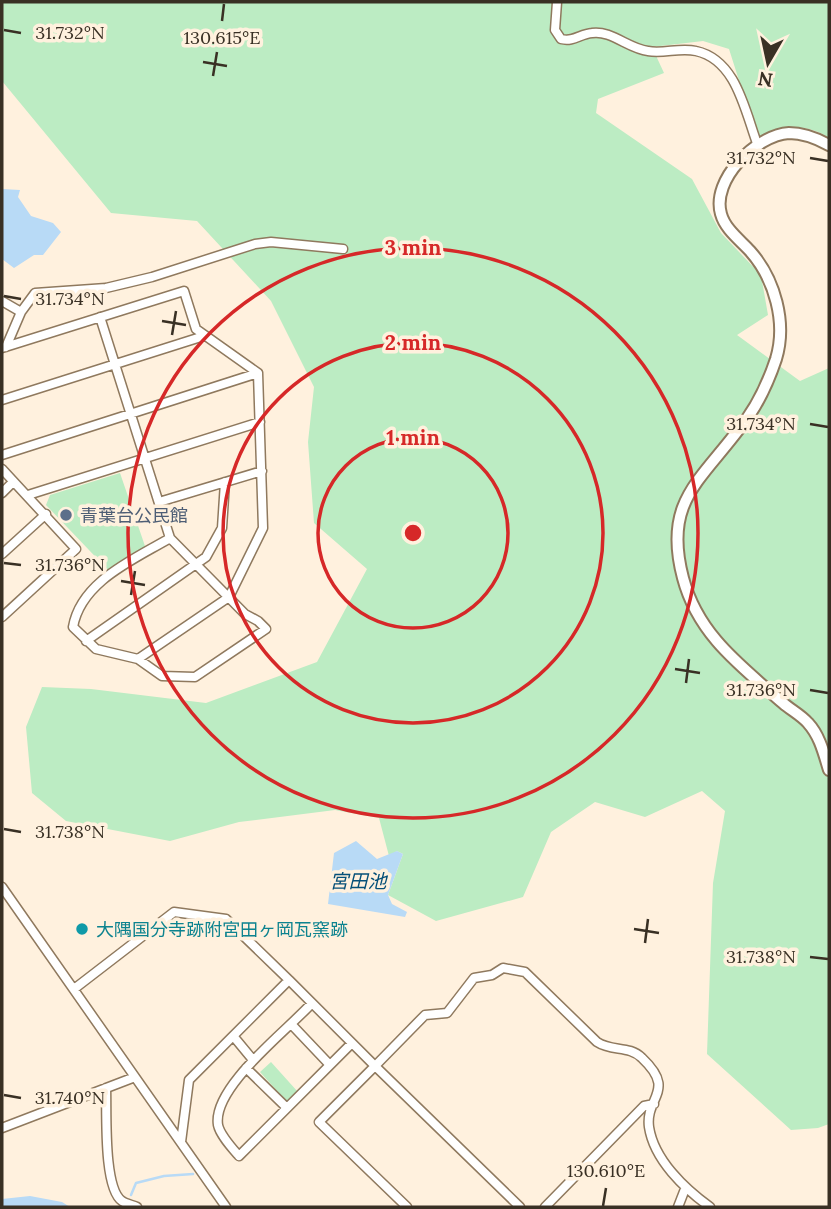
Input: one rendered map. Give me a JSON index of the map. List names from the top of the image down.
{
  "water": ["宮田池"],
  "places": ["青葉台公民館", "大隅国分寺跡附宮田ヶ岡瓦窯跡"],
  "north": "bottom",
  "coordinates": [
    "31.732°N",
    "130.615°E",
    "31.734°N",
    "31.736°N",
    "31.738°N",
    "31.740°N",
    "130.610°E"
  ],
  "rings": ["3 min", "2 min", "1 min"]
}
